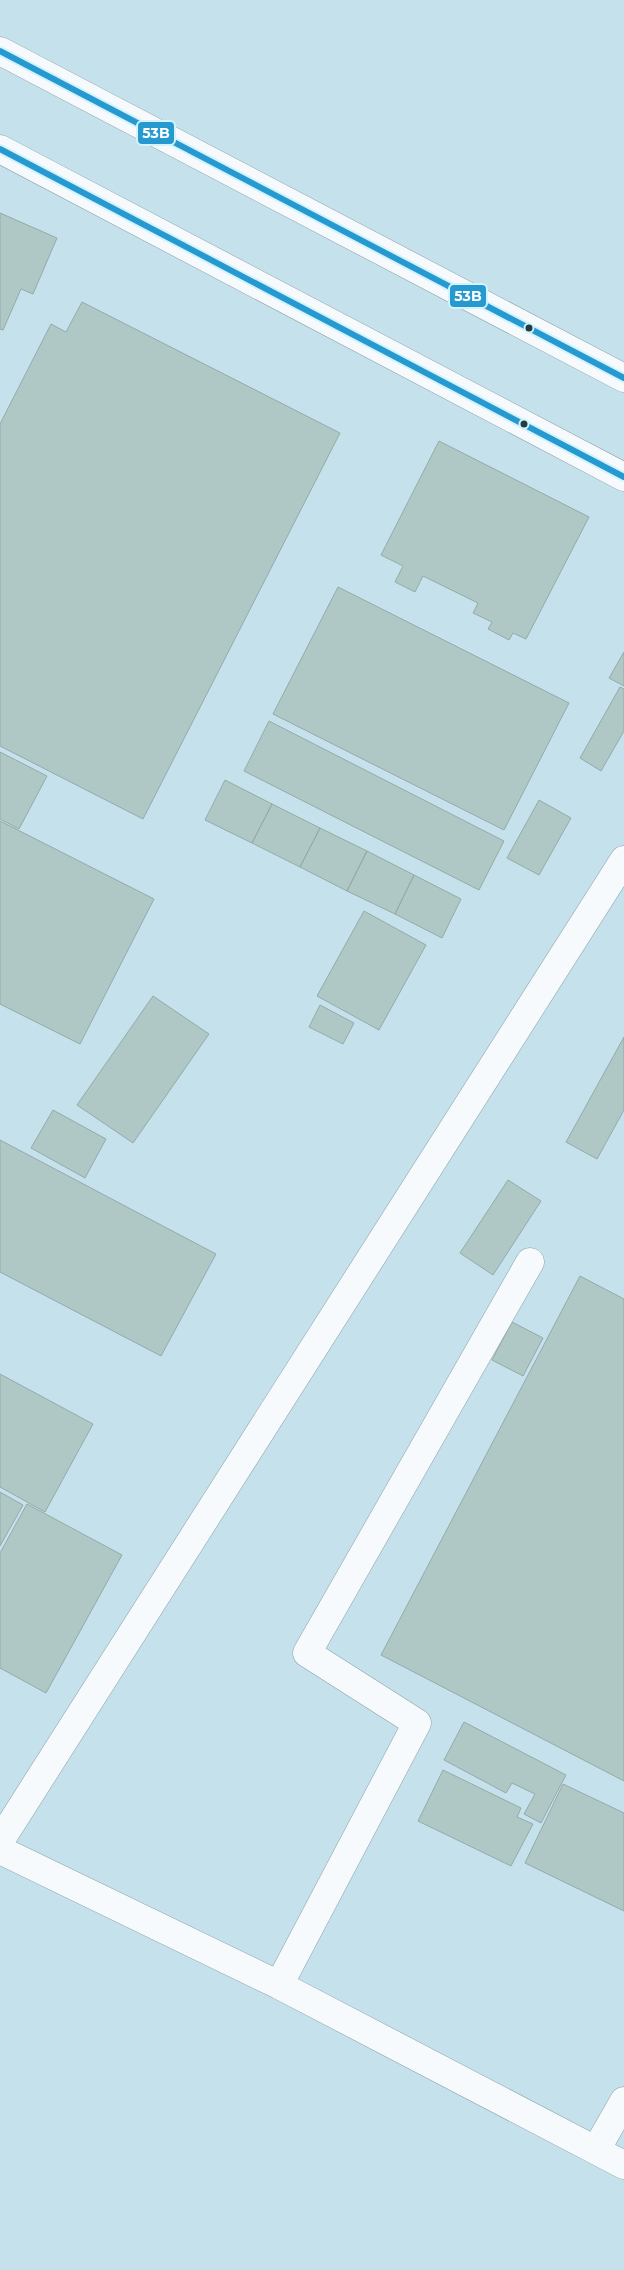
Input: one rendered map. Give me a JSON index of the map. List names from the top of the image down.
{
  "lines": ["transit line 53B"]
}
